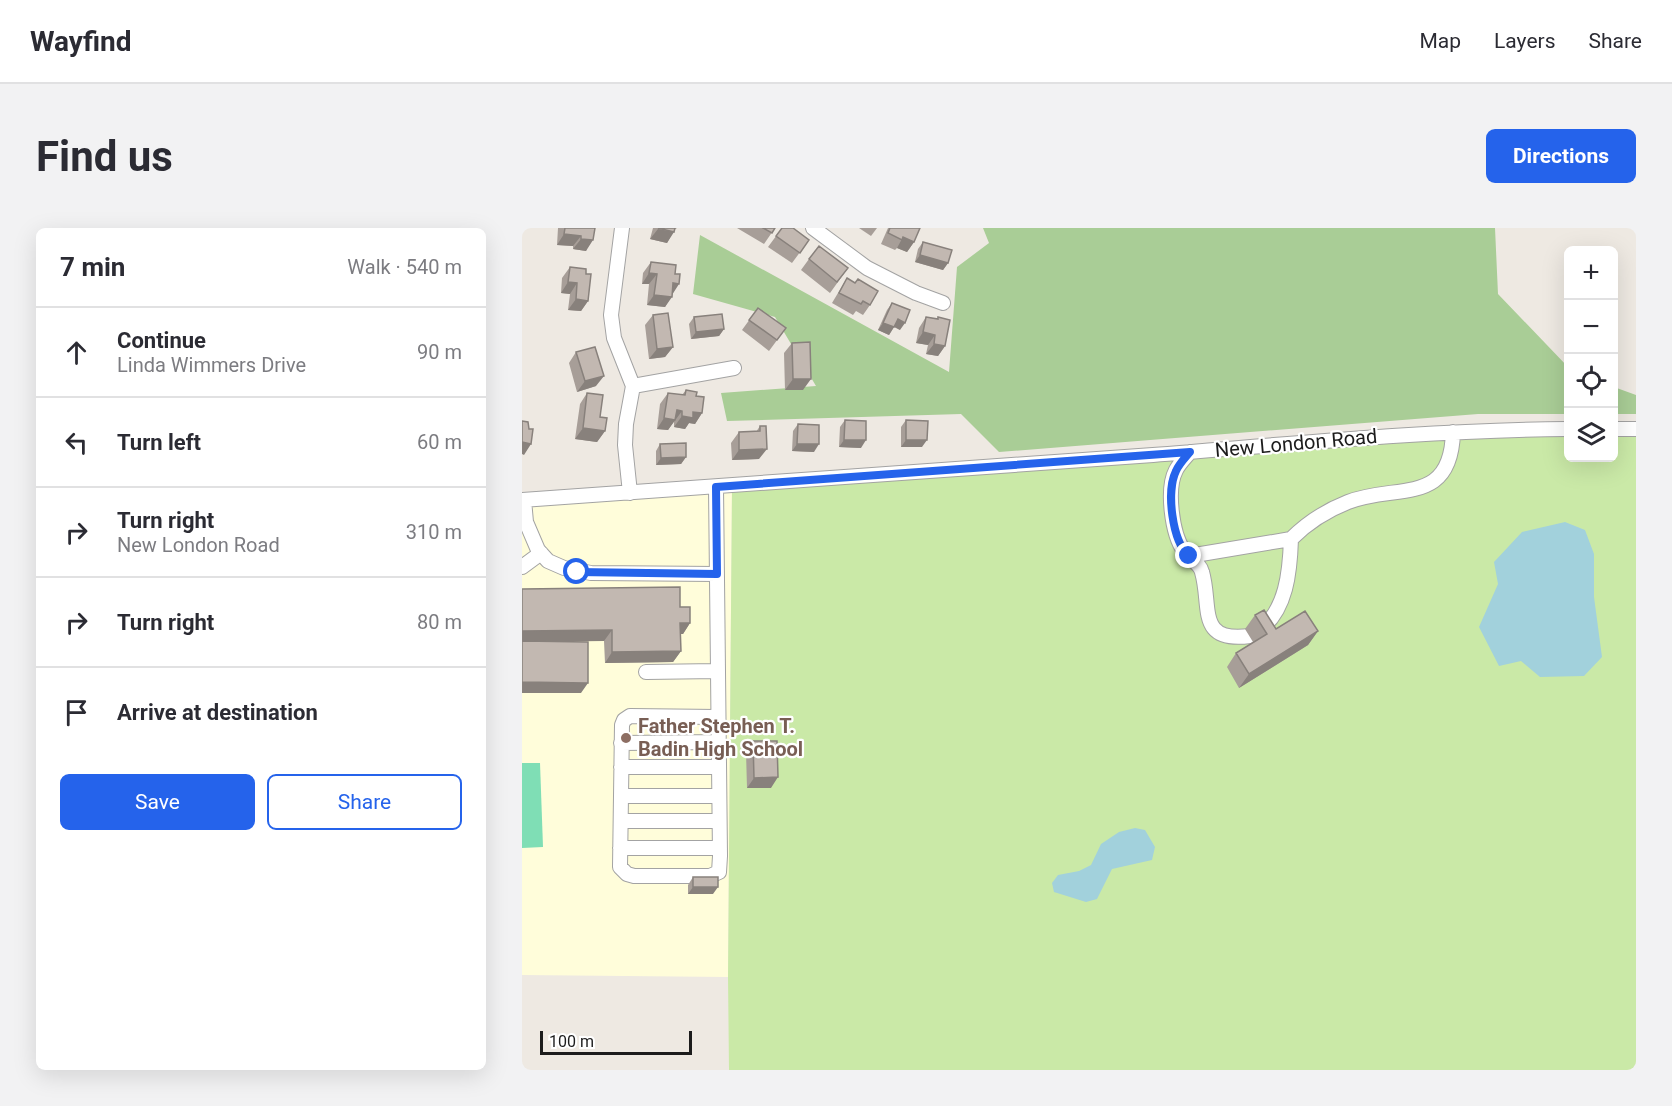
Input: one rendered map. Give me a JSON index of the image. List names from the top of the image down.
{
  "streets": {
    "street": ["New London Road"]
  },
  "places": ["Father Stephen T. Badin High School"],
  "scale_bar": "100 m",
  "page": {
    "header": "Wayfind",
    "nav": ["Map", "Layers", "Share"],
    "buttons": [
      "Directions",
      ["Save", "Share"]
    ],
    "title": "Find us",
    "heading": ["7 min", "Walk · 540 m"],
    "map_buttons": ["+", "−"],
    "list": [
      ["Continue", "Linda Wimmers Drive", "90 m"],
      ["Turn left", "60 m"],
      ["Turn right", "New London Road", "310 m"],
      ["Turn right", "80 m"],
      "Arrive at destination"
    ],
    "scale": "100 m"
  }
}
